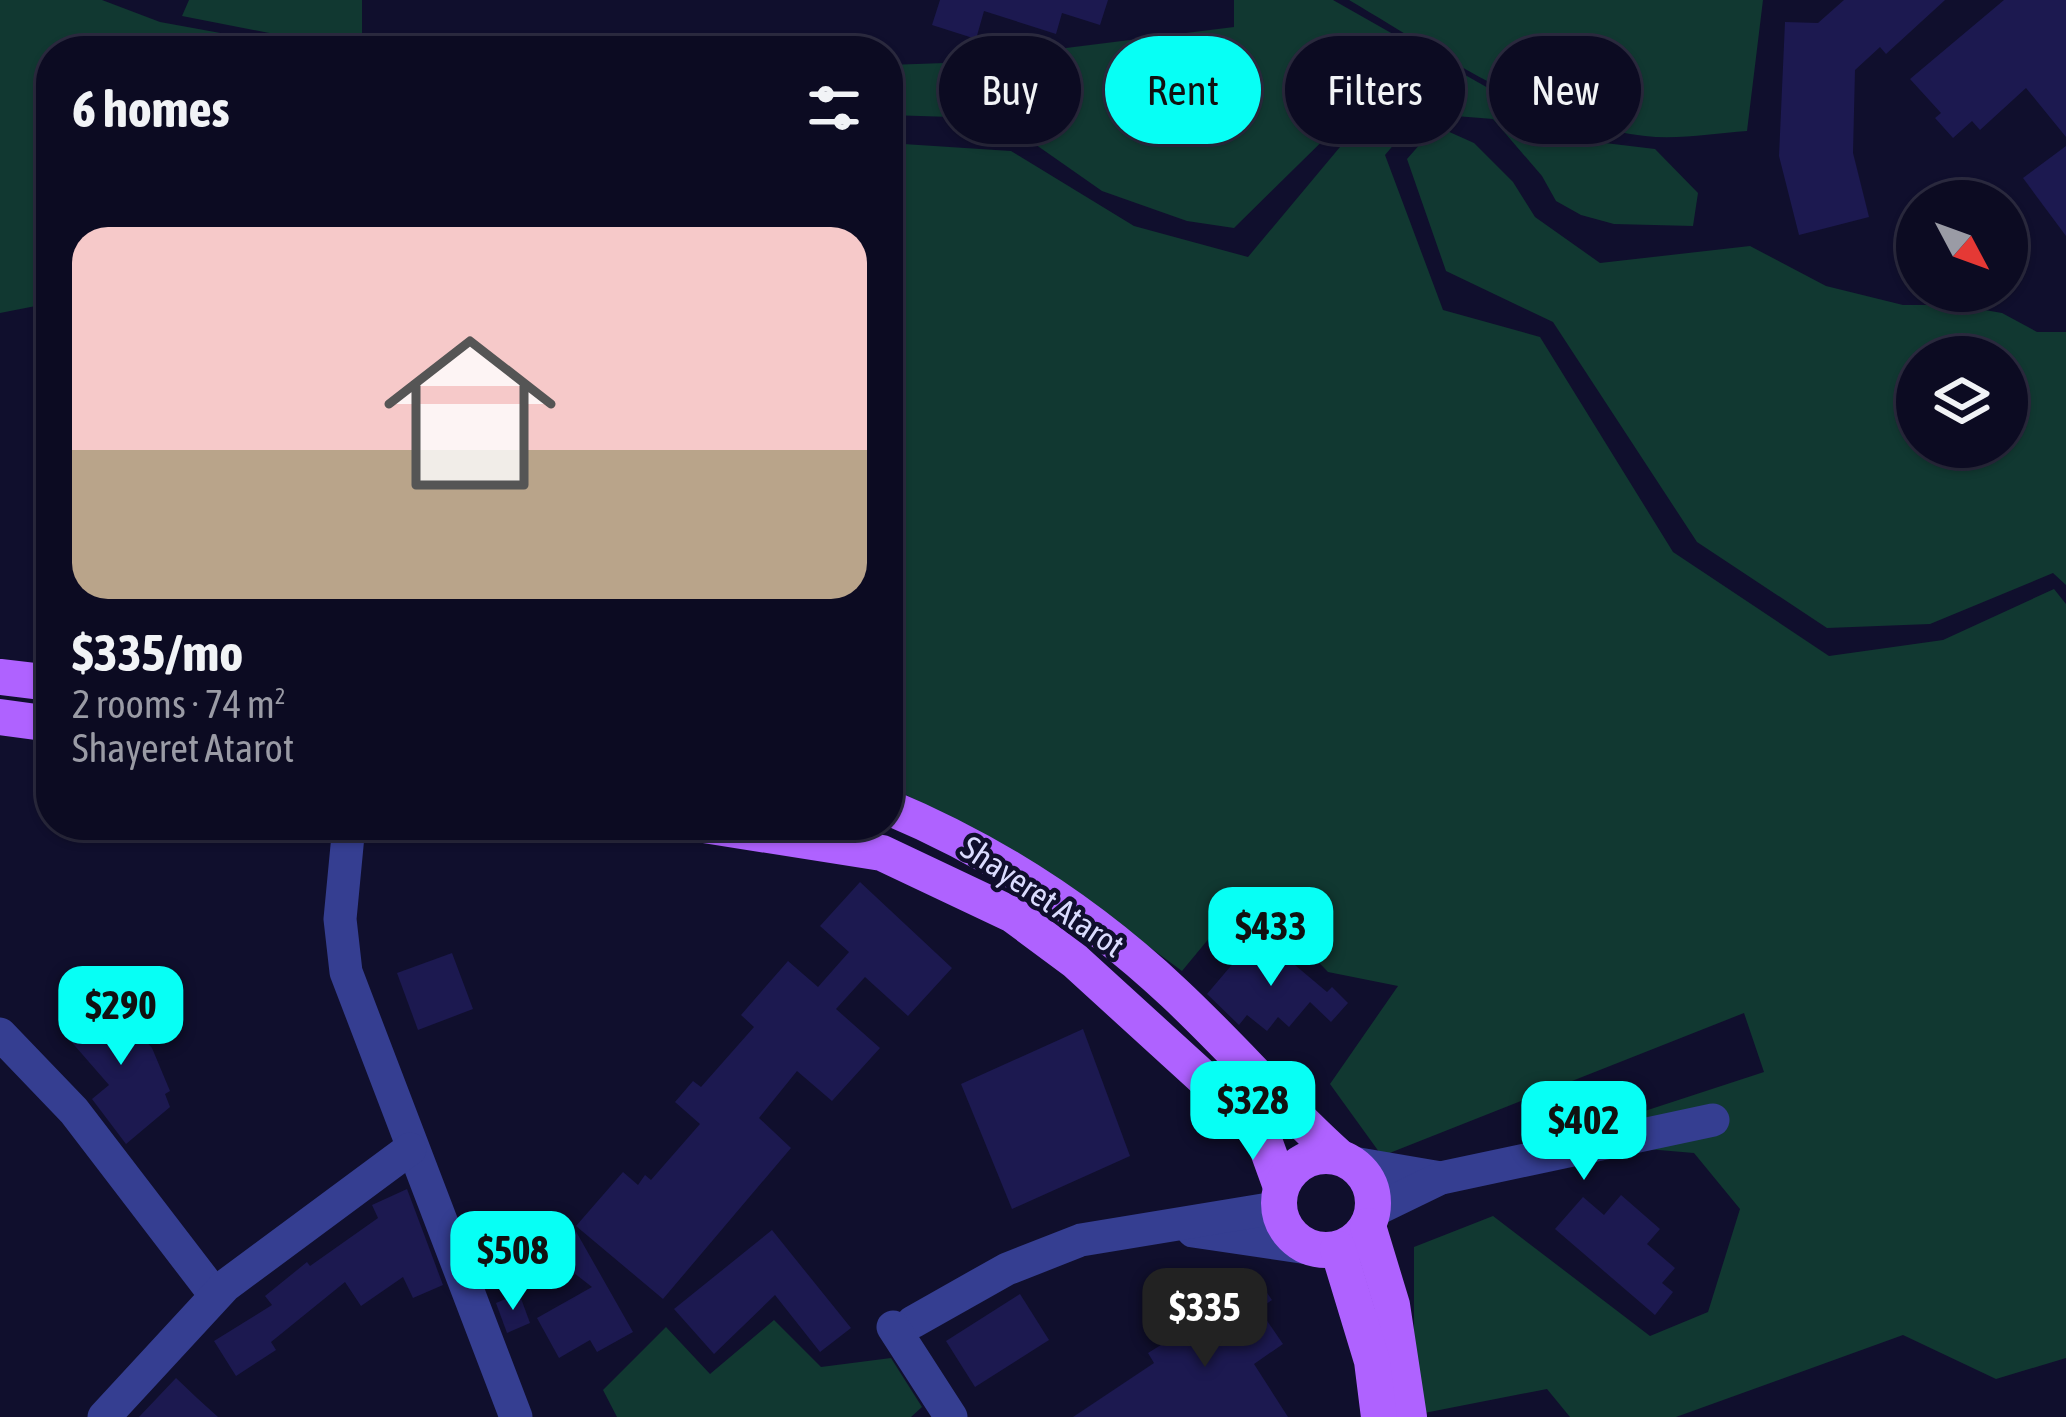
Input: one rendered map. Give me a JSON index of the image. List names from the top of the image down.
{
  "streets": {
    "main road": ["Shayeret Atarot"]
  },
  "north": "bottom right",
  "page": {
    "chip": [
      "Buy",
      "Rent",
      "Filters",
      "New"
    ],
    "heading": "6 homes",
    "list": [
      {
        "name": "$335/mo",
        "note": "2 rooms · 74 m² · Shayeret Atarot"
      }
    ],
    "price": [
      "$433",
      "$290",
      "$328",
      "$402",
      "$508",
      "$335"
    ]
  }
}
